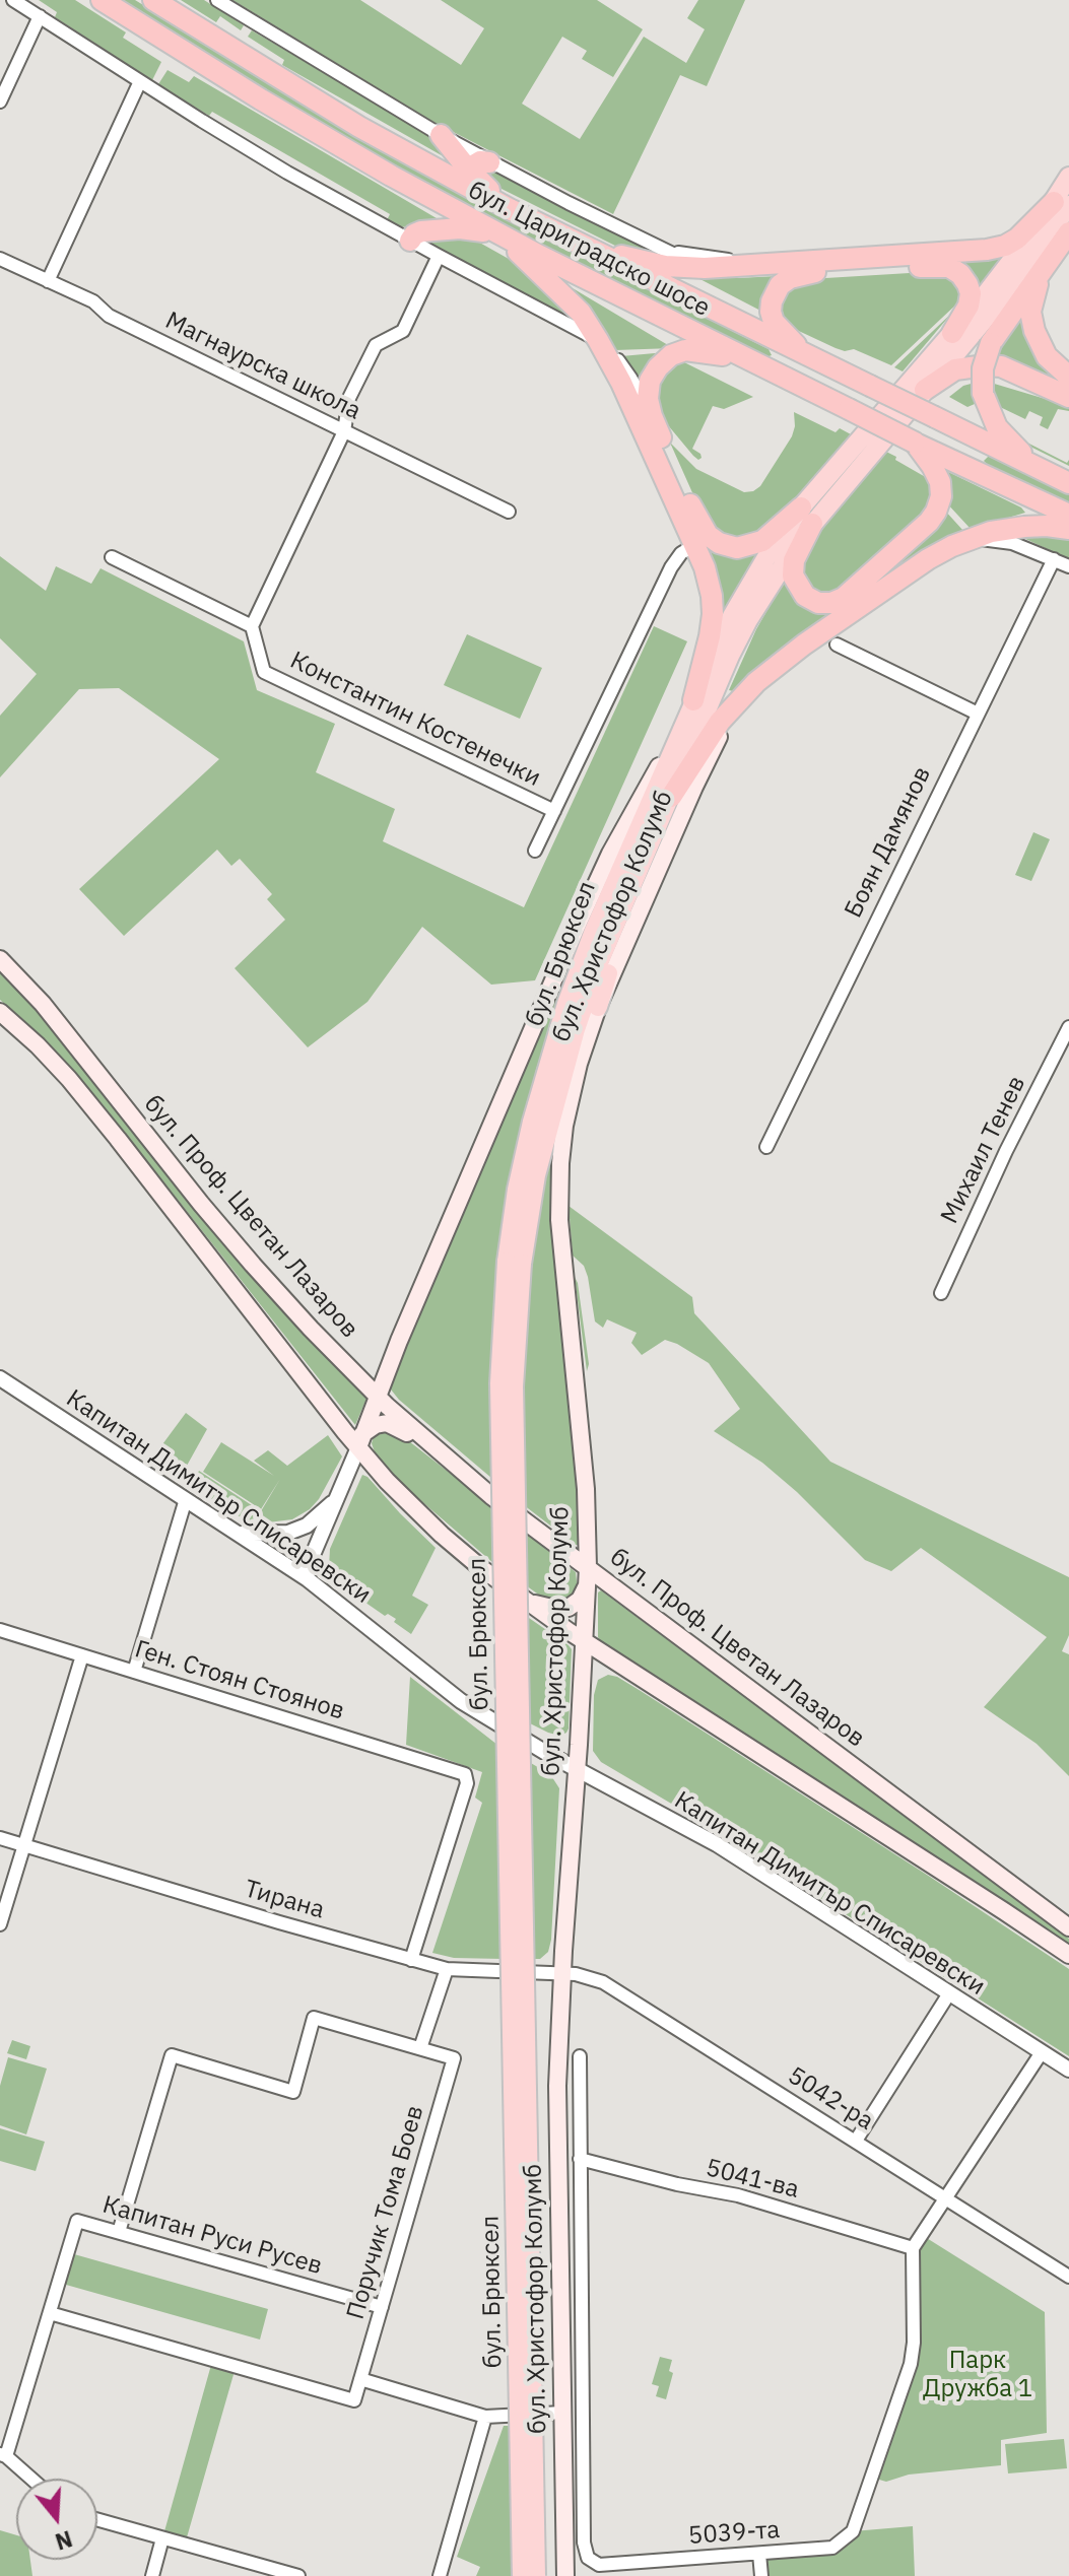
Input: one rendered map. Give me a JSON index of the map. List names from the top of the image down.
{
  "streets": {
    "highway": ["бул. Цариградско шосе"],
    "main road": ["бул. Христофор Колумб", "бул. Брюксел", "бул. Проф. Цветан Лазаров"],
    "street": [
      "Магнаурска школа",
      "Константин Костенечки",
      "Боян Дамянов",
      "Михаил Тенев",
      "Капитан Димитър Списаревски",
      "Ген. Стоян Стоянов",
      "Тирана",
      "5042-ра",
      "5041-ва",
      "Поручик Тома Боев",
      "Капитан Руси Русев",
      "5039-та"
    ]
  },
  "crossings": [
    ["бул. Христофор Колумб", "бул. Брюксел"],
    ["бул. Христофор Колумб", "бул. Проф. Цветан Лазаров"],
    ["бул. Христофор Колумб", "Капитан Димитър Списаревски"],
    ["бул. Христофор Колумб", "Тирана"],
    ["бул. Христофор Колумб", "5042-ра"],
    ["Ген. Стоян Стоянов", "Тирана"],
    ["Тирана", "5042-ра"],
    ["5041-ва", "5039-та"],
    ["Поручик Тома Боев", "Капитан Руси Русев"]
  ],
  "parks": ["Парк Дружба 1"],
  "north": "bottom"
}
